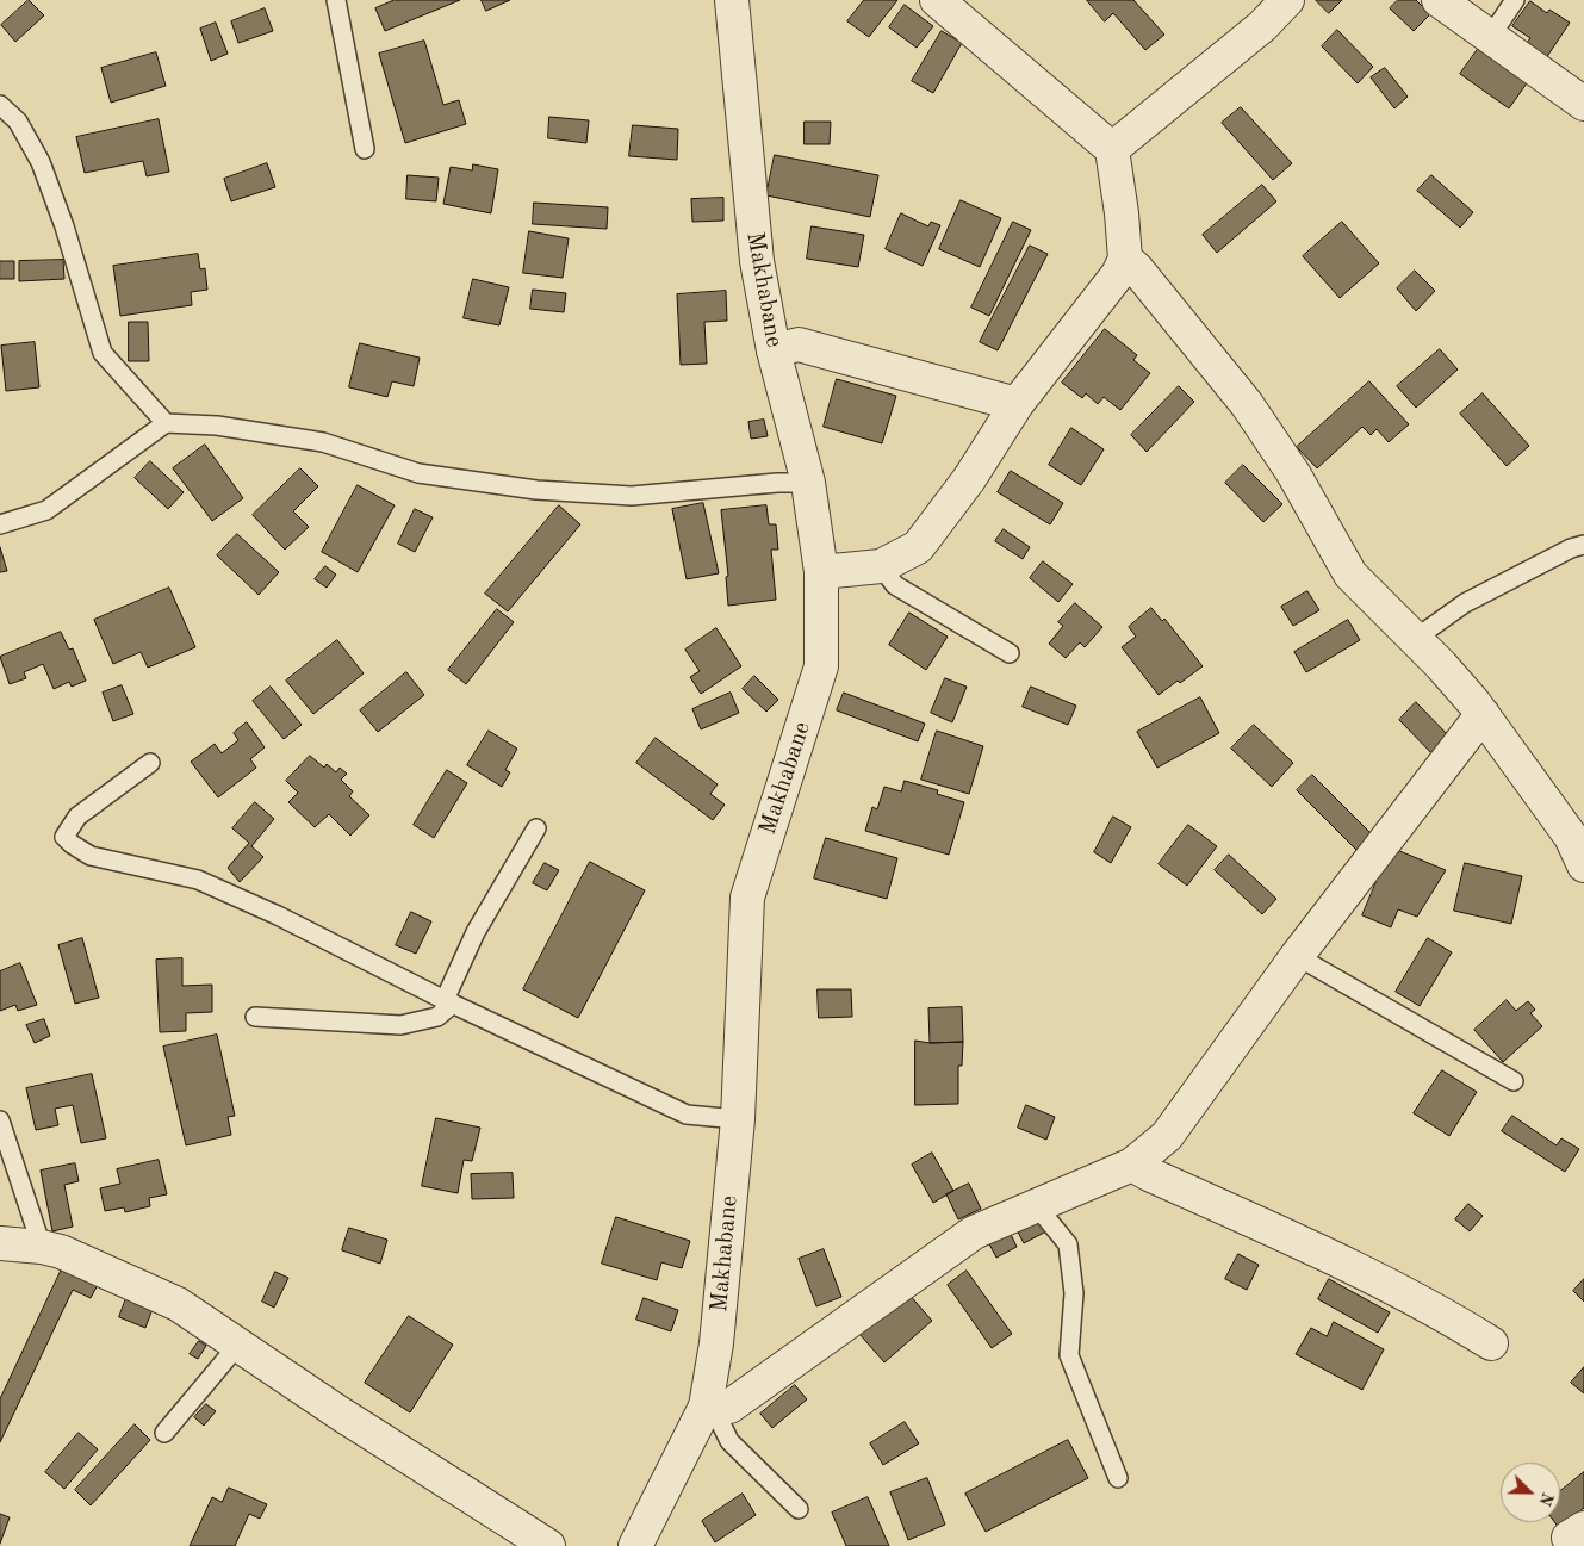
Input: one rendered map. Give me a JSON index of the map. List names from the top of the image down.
{
  "streets": {
    "street": ["Makhabane"]
  },
  "north": "bottom right"
}
